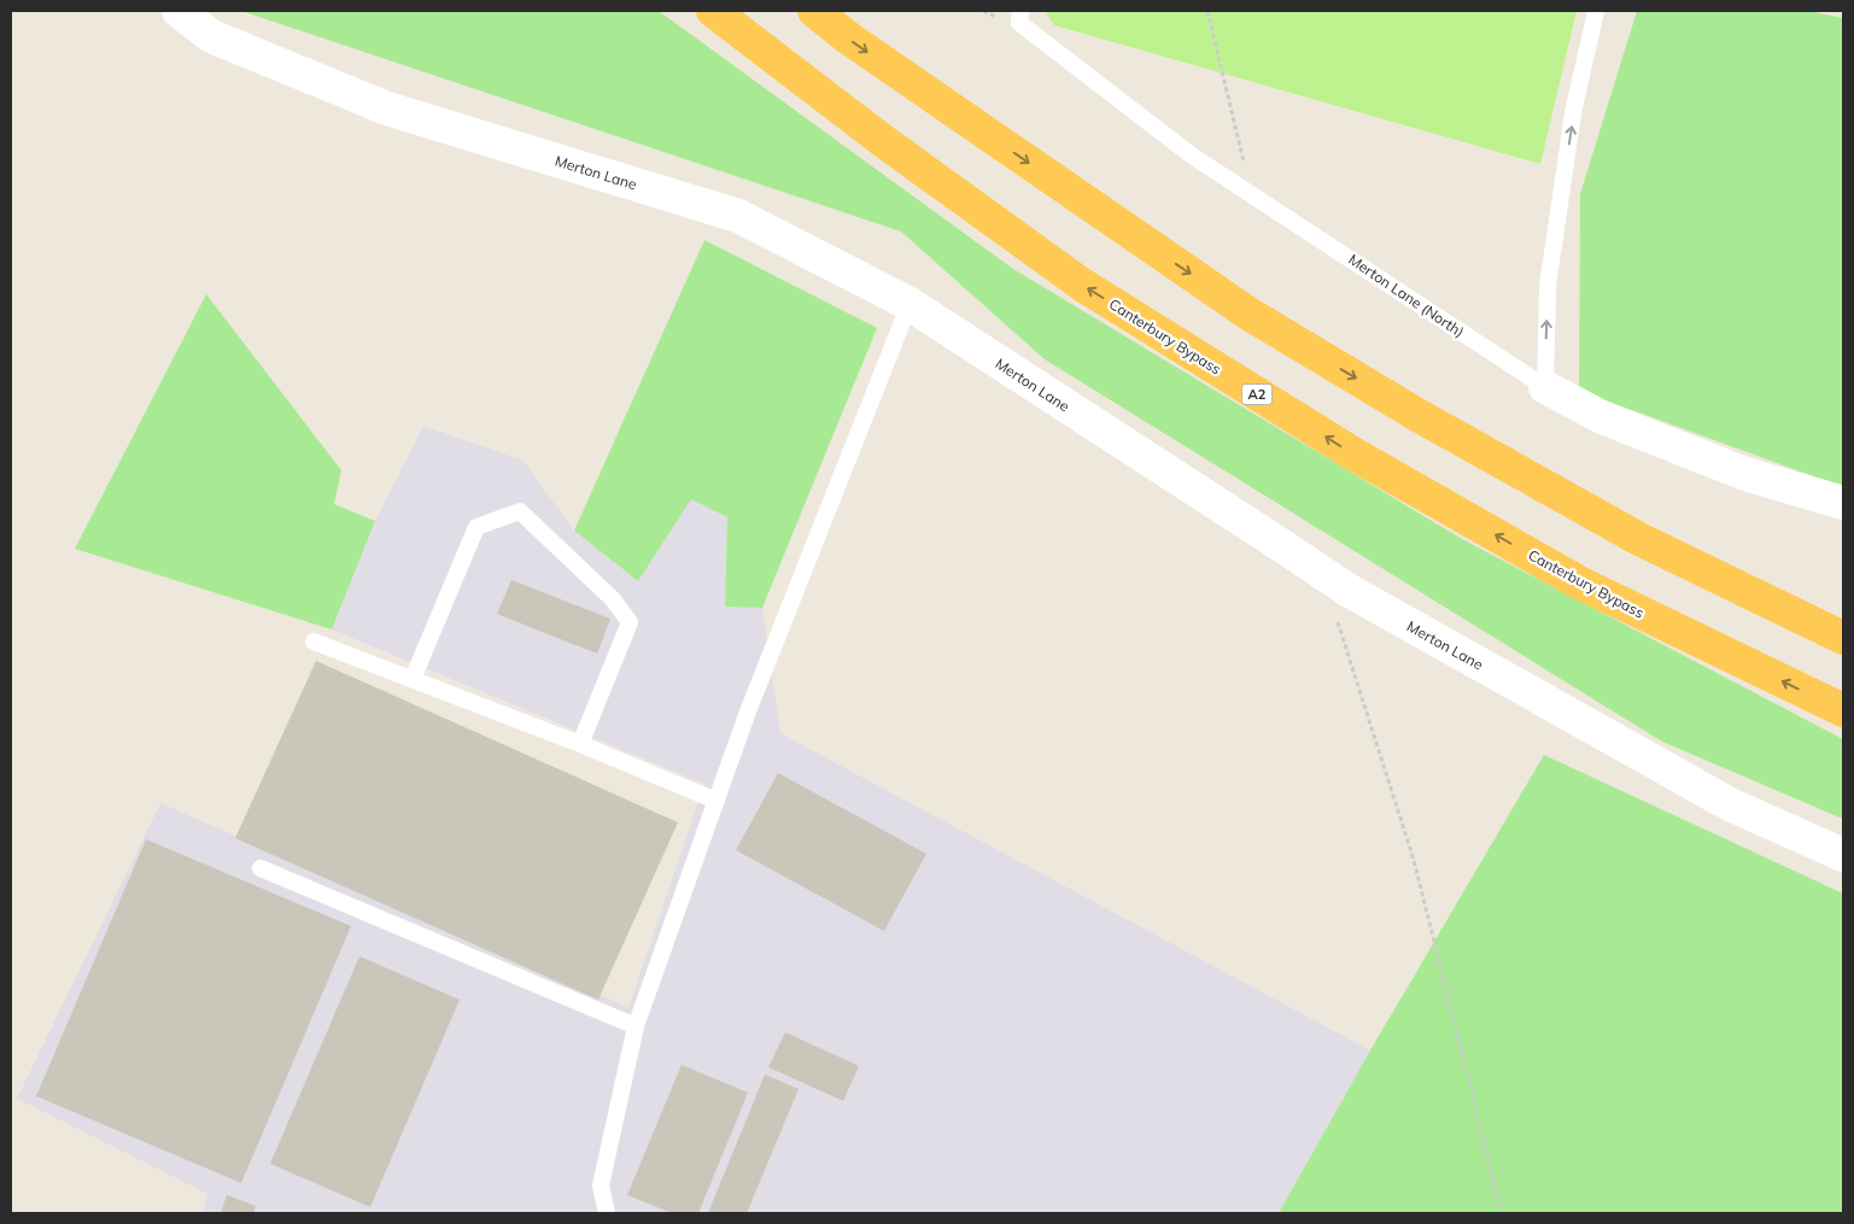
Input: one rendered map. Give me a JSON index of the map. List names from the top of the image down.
{
  "streets": {
    "highway": ["Canterbury Bypass", "A2"],
    "street": ["Merton Lane", "Merton Lane (North)"]
  }
}
